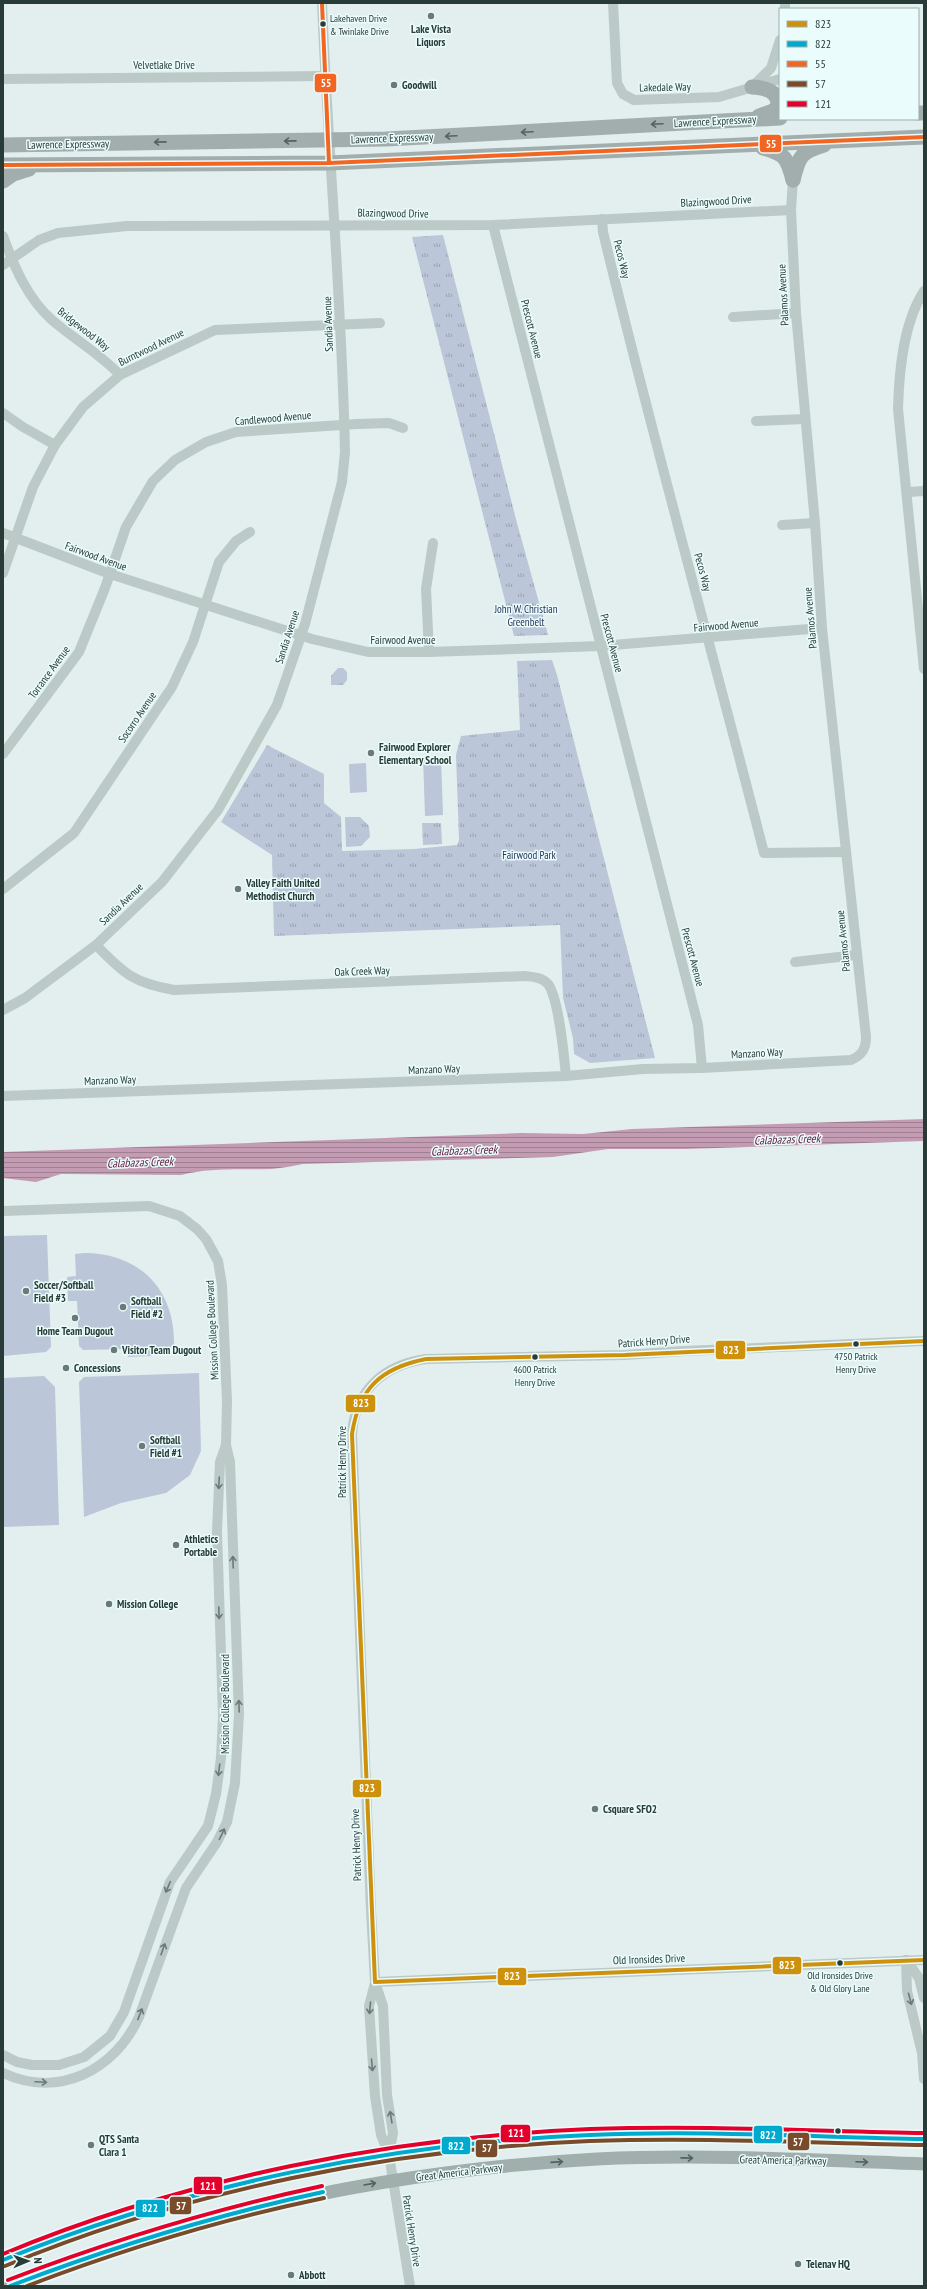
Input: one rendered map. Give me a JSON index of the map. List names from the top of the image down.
{
  "streets": {
    "highway": ["Lawrence Expressway"],
    "main road": ["Great America Parkway"],
    "street": [
      "Velvetlake Drive",
      "Lakedale Way",
      "Blazingwood Drive",
      "Pecos Way",
      "Palamos Avenue",
      "Sandia Avenue",
      "Bridgewood Way",
      "Prescott Avenue",
      "Burntwood Avenue",
      "Candlewood Avenue",
      "Fairwood Avenue",
      "Torrance Avenue",
      "Socorro Avenue",
      "Oak Creek Way",
      "Manzano Way",
      "Mission College Boulevard",
      "Patrick Henry Drive",
      "Old Ironsides Drive"
    ]
  },
  "crossings": [
    ["Velvetlake Drive", "Sandia Avenue"],
    ["Lawrence Expressway", "Sandia Avenue"],
    ["Blazingwood Drive", "Pecos Way"],
    ["Blazingwood Drive", "Palamos Avenue"],
    ["Blazingwood Drive", "Sandia Avenue"],
    ["Blazingwood Drive", "Bridgewood Way"],
    ["Blazingwood Drive", "Prescott Avenue"],
    ["Pecos Way", "Palamos Avenue"],
    ["Pecos Way", "Fairwood Avenue"],
    ["Palamos Avenue", "Fairwood Avenue"],
    ["Palamos Avenue", "Manzano Way"],
    ["Sandia Avenue", "Burntwood Avenue"],
    ["Sandia Avenue", "Candlewood Avenue"],
    ["Sandia Avenue", "Fairwood Avenue"],
    ["Sandia Avenue", "Oak Creek Way"],
    ["Bridgewood Way", "Burntwood Avenue"],
    ["Prescott Avenue", "Fairwood Avenue"],
    ["Prescott Avenue", "Manzano Way"],
    ["Burntwood Avenue", "Fairwood Avenue"],
    ["Candlewood Avenue", "Fairwood Avenue"],
    ["Candlewood Avenue", "Torrance Avenue"],
    ["Fairwood Avenue", "Torrance Avenue"],
    ["Fairwood Avenue", "Socorro Avenue"],
    ["Oak Creek Way", "Manzano Way"],
    ["Patrick Henry Drive", "Old Ironsides Drive"],
    ["Patrick Henry Drive", "Great America Parkway"]
  ],
  "water": ["Calabazas Creek"],
  "parks": ["John W. Christian Greenbelt", "Fairwood Park"],
  "places": [
    "Lake Vista Liquors",
    "Lakehaven Drive & Twinlake Drive",
    "Goodwill",
    "Fairwood Explorer Elementary School",
    "Valley Faith United Methodist Church",
    "Soccer/Softball Field #3",
    "Softball Field #2",
    "Home Team Dugout",
    "4750 Patrick Henry Drive",
    "Visitor Team Dugout",
    "4600 Patrick Henry Drive",
    "Concessions",
    "Softball Field #1",
    "Athletics Portable",
    "Mission College",
    "Csquare SFO2",
    "Old Ironsides Drive & Old Glory Lane",
    "QTS Santa Clara 1",
    "Telenav HQ",
    "Abbott"
  ],
  "lines": [
    "transit line 55",
    "transit line 823",
    "transit line 121",
    "transit line 822",
    "transit line 57"
  ],
  "legend": [
    "823",
    "822",
    "55",
    "57",
    "121"
  ],
  "north": "right"
}
